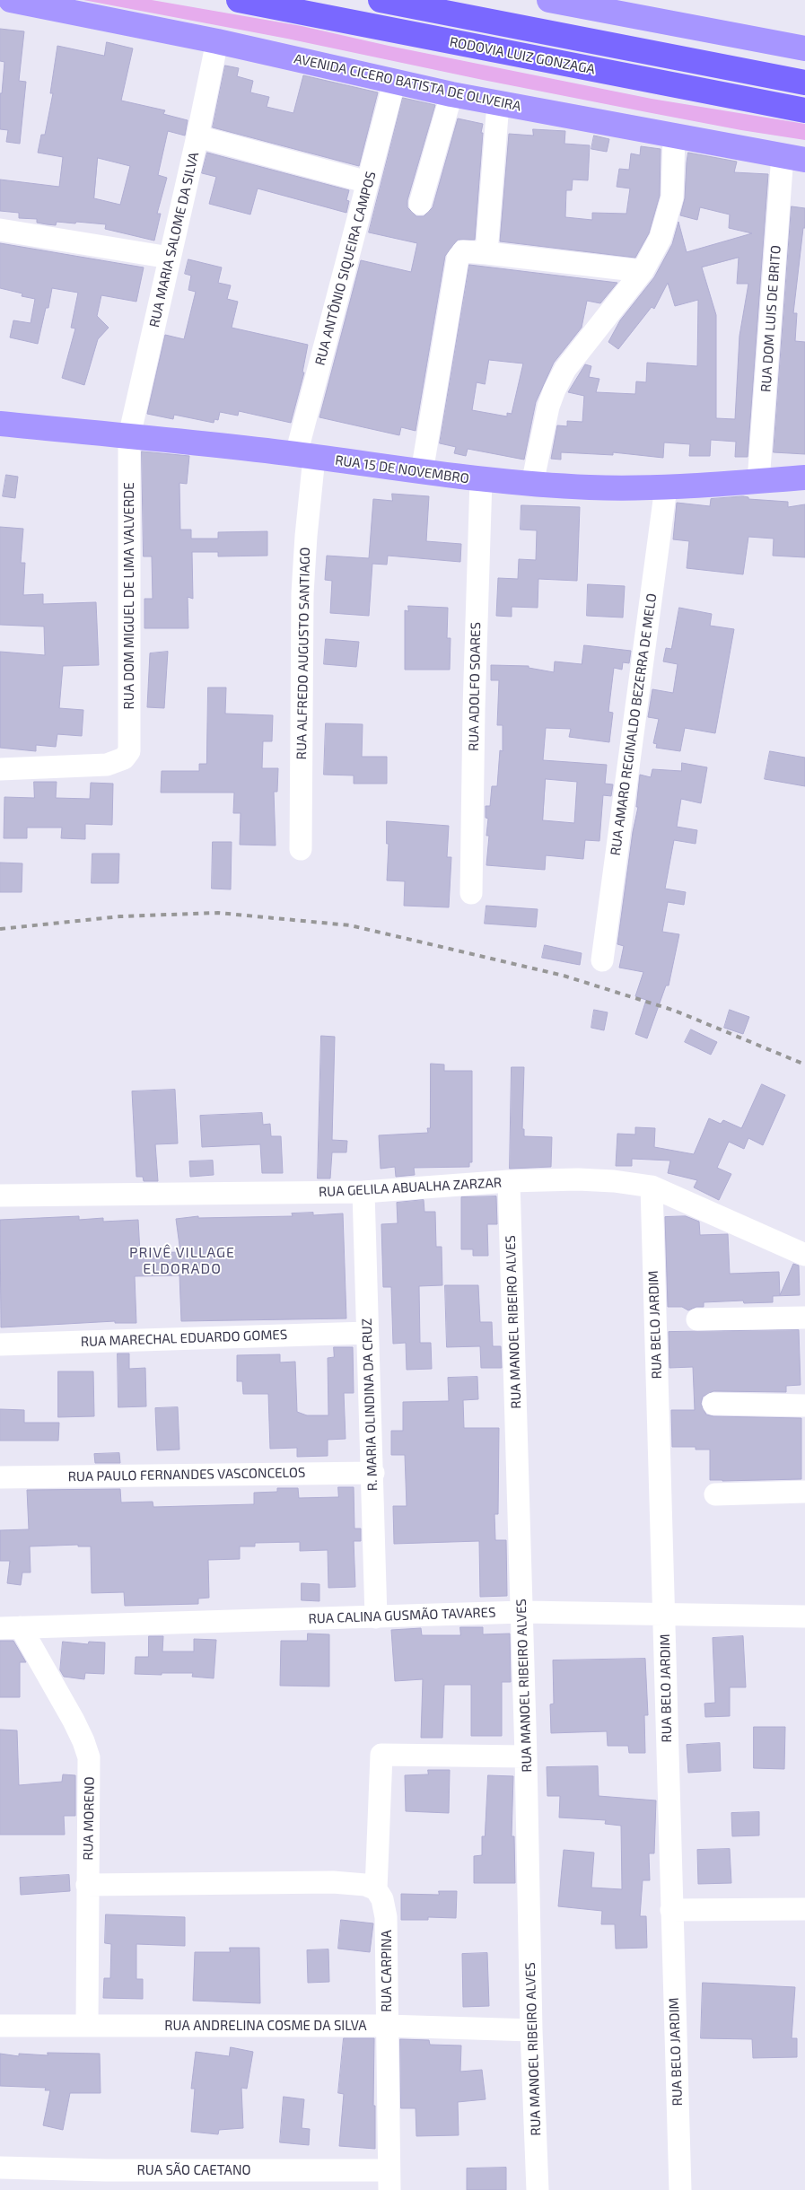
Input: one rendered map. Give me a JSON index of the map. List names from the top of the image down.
{
  "streets": {
    "highway": ["RODOVIA LUIZ GONZAGA"],
    "main road": ["AVENIDA CICERO BATISTA DE OLIVEIRA", "RUA 15 DE NOVEMBRO"],
    "street": [
      "RUA MARIA SALOME DA SILVA",
      "RUA ANTÔNIO SIQUEIRA CAMPOS",
      "RUA DOM LUIS DE BRITO",
      "RUA DOM MIGUEL DE LIMA VALVERDE",
      "RUA ALFREDO AUGUSTO SANTIAGO",
      "RUA ADOLFO SOARES",
      "RUA AMARO REGINALDO BEZERRA DE MELO",
      "RUA GELILA ABUALHA ZARZAR",
      "RUA MANOEL RIBEIRO ALVES",
      "RUA BELO JARDIM",
      "RUA MARECHAL EDUARDO GOMES",
      "R. MARIA OLINDINA DA CRUZ",
      "RUA PAULO FERNANDES VASCONCELOS",
      "RUA CALINA GUSMÃO TAVARES",
      "RUA MORENO",
      "RUA CARPINA",
      "RUA ANDRELINA COSME DA SILVA",
      "RUA SÃO CAETANO"
    ]
  },
  "crossings": [
    ["AVENIDA CICERO BATISTA DE OLIVEIRA", "RUA MARIA SALOME DA SILVA"],
    ["AVENIDA CICERO BATISTA DE OLIVEIRA", "RUA ANTÔNIO SIQUEIRA CAMPOS"],
    ["AVENIDA CICERO BATISTA DE OLIVEIRA", "RUA DOM LUIS DE BRITO"],
    ["RUA MARIA SALOME DA SILVA", "RUA 15 DE NOVEMBRO"],
    ["RUA MARIA SALOME DA SILVA", "RUA DOM MIGUEL DE LIMA VALVERDE"],
    ["RUA ANTÔNIO SIQUEIRA CAMPOS", "RUA 15 DE NOVEMBRO"],
    ["RUA ANTÔNIO SIQUEIRA CAMPOS", "RUA ALFREDO AUGUSTO SANTIAGO"],
    ["RUA DOM LUIS DE BRITO", "RUA 15 DE NOVEMBRO"],
    ["RUA 15 DE NOVEMBRO", "RUA DOM MIGUEL DE LIMA VALVERDE"],
    ["RUA 15 DE NOVEMBRO", "RUA ALFREDO AUGUSTO SANTIAGO"],
    ["RUA 15 DE NOVEMBRO", "RUA ADOLFO SOARES"],
    ["RUA 15 DE NOVEMBRO", "RUA AMARO REGINALDO BEZERRA DE MELO"],
    ["RUA GELILA ABUALHA ZARZAR", "RUA MANOEL RIBEIRO ALVES"],
    ["RUA GELILA ABUALHA ZARZAR", "RUA BELO JARDIM"],
    ["RUA GELILA ABUALHA ZARZAR", "R. MARIA OLINDINA DA CRUZ"],
    ["RUA MANOEL RIBEIRO ALVES", "RUA CALINA GUSMÃO TAVARES"],
    ["RUA MANOEL RIBEIRO ALVES", "RUA CARPINA"],
    ["RUA MANOEL RIBEIRO ALVES", "RUA ANDRELINA COSME DA SILVA"],
    ["RUA BELO JARDIM", "RUA CALINA GUSMÃO TAVARES"],
    ["RUA MARECHAL EDUARDO GOMES", "R. MARIA OLINDINA DA CRUZ"],
    ["R. MARIA OLINDINA DA CRUZ", "RUA PAULO FERNANDES VASCONCELOS"],
    ["R. MARIA OLINDINA DA CRUZ", "RUA CALINA GUSMÃO TAVARES"],
    ["RUA CALINA GUSMÃO TAVARES", "RUA MORENO"],
    ["RUA MORENO", "RUA ANDRELINA COSME DA SILVA"],
    ["RUA CARPINA", "RUA ANDRELINA COSME DA SILVA"],
    ["RUA CARPINA", "RUA SÃO CAETANO"]
  ],
  "districts": ["PRIVÊ VILLAGE ELDORADO"]
}
